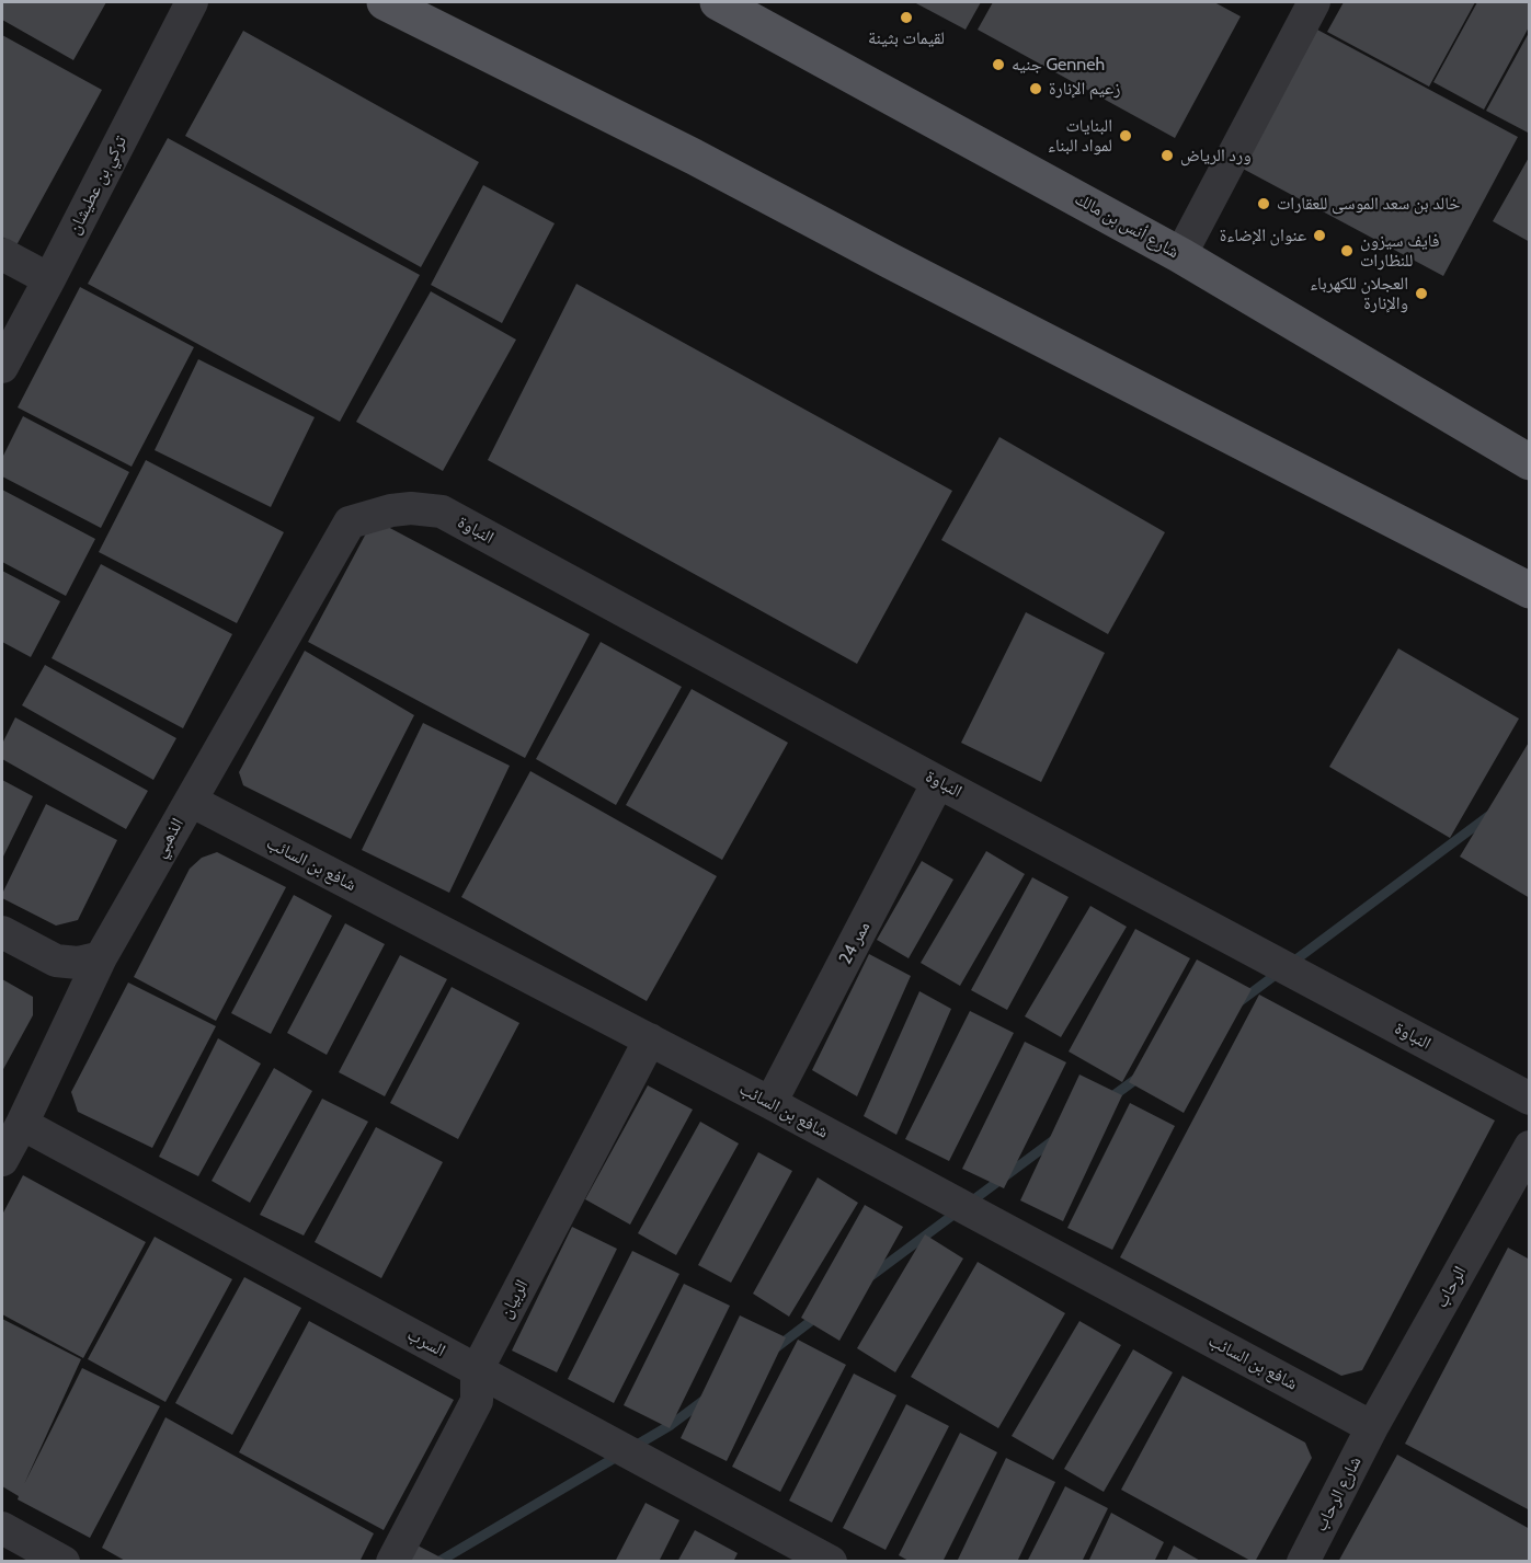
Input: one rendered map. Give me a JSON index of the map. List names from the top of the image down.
{
  "streets": {
    "main road": ["شارع أنس بن مالك"],
    "street": [
      "تركي بن عطيشان",
      "النباوة",
      "الذهبي",
      "شافع بن السائب",
      "ممر 24",
      "الرحاب",
      "الربيان",
      "السرب",
      "شارع الرحاب"
    ]
  },
  "crossings": [
    ["النباوة", "الذهبي"],
    ["النباوة", "ممر 24"],
    ["الذهبي", "شافع بن السائب"],
    ["الذهبي", "السرب"],
    ["شافع بن السائب", "ممر 24"],
    ["شافع بن السائب", "الرحاب"],
    ["شافع بن السائب", "الربيان"],
    ["شافع بن السائب", "شارع الرحاب"],
    ["الرحاب", "شارع الرحاب"],
    ["الربيان", "السرب"]
  ],
  "places": [
    "لقيمات بثينة",
    "جنيه Genneh",
    "زعيم الإنارة",
    "البنايات لمواد البناء",
    "ورد الرياض",
    "خالد بن سعد الموسى للعقارات",
    "عنوان الإضاءة",
    "فايف سيزون للنظارات",
    "العجلان للكهرباء والإنارة"
  ]
}
